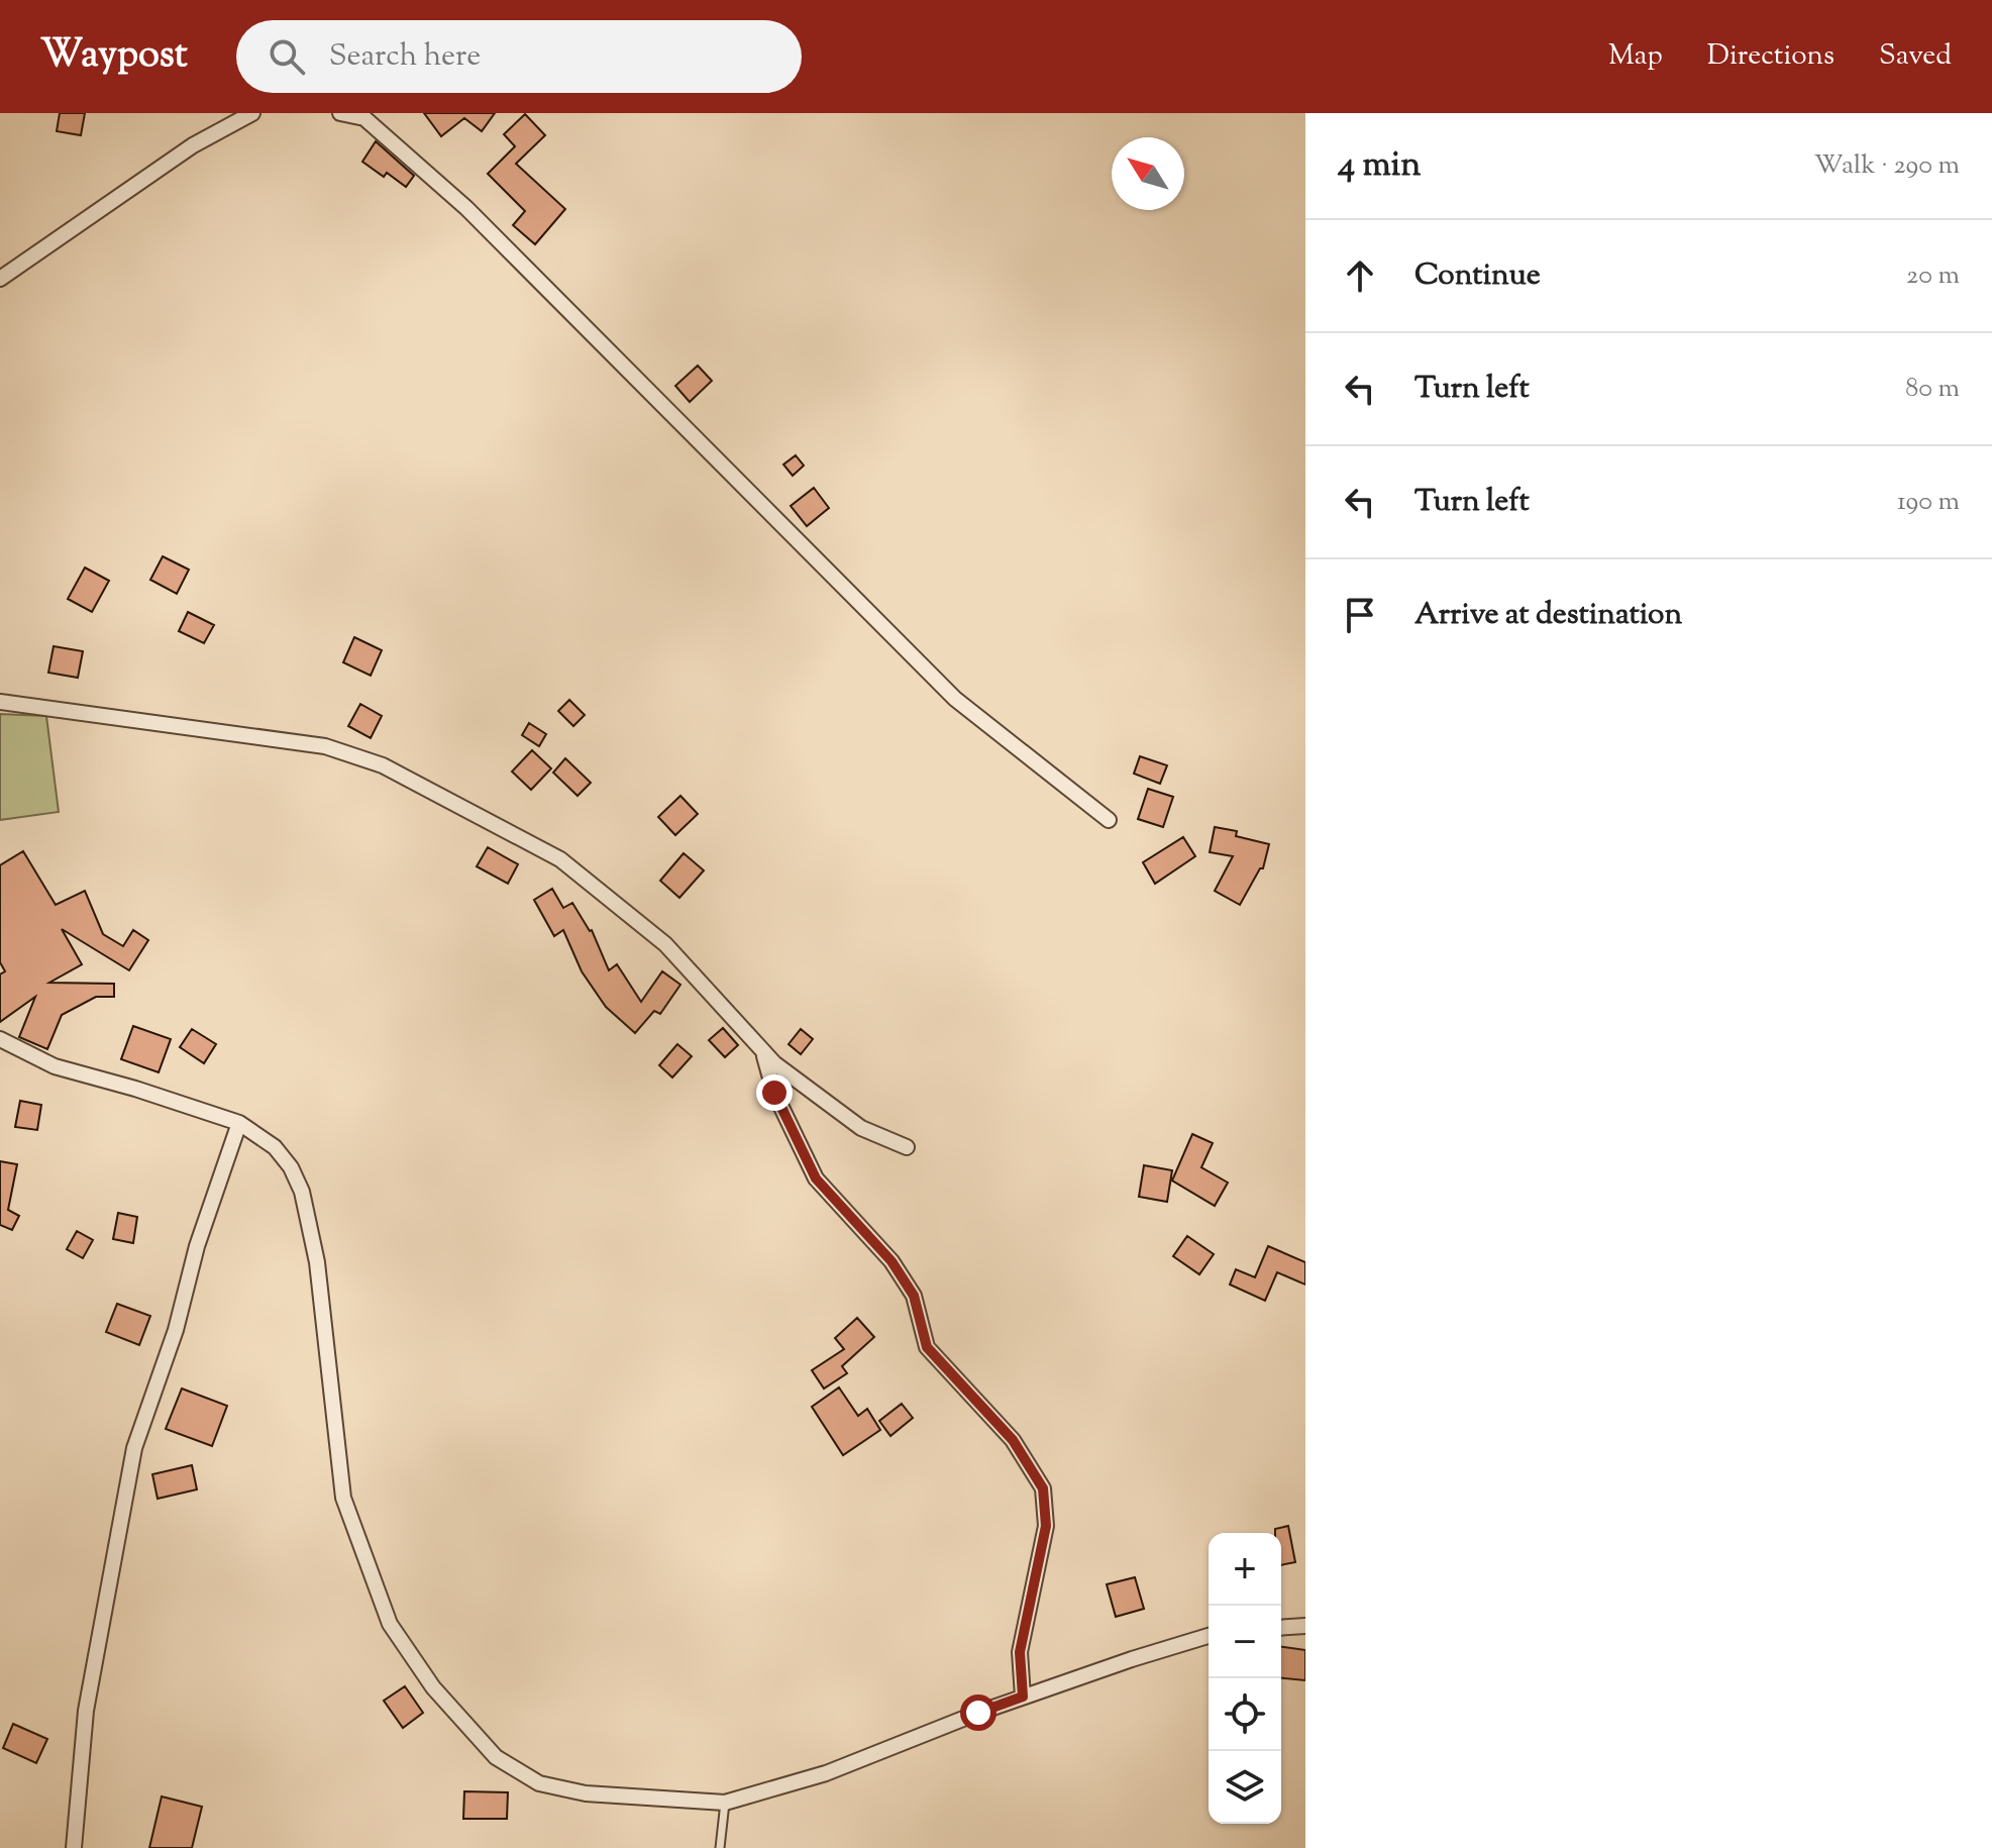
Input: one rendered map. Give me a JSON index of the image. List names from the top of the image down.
{
  "north": "top left",
  "page": {
    "header": "Waypost",
    "search": "Search here",
    "nav": ["Map", "Directions", "Saved"],
    "heading": ["4 min", "Walk · 290 m"],
    "list": [
      ["Continue", "20 m"],
      ["Turn left", "80 m"],
      ["Turn left", "190 m"],
      "Arrive at destination"
    ],
    "map_buttons": ["+", "−"]
  }
}
